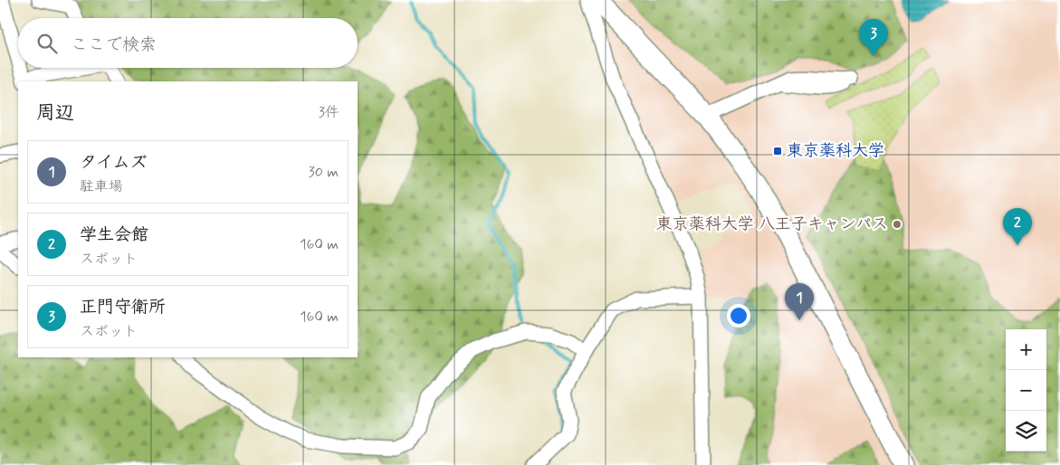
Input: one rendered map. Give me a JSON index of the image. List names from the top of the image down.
{
  "places": {
    "transit": ["東京薬科大学"],
    "other": ["東京薬科大学 八王子キャンパス"]
  },
  "page": {
    "search": "ここで検索",
    "pins": ["3", "2", "1"],
    "heading": ["周辺", "3件"],
    "list": [
      {
        "mark": "1",
        "name": "タイムズ",
        "note": "駐車場",
        "value": "30 m"
      },
      {
        "mark": "2",
        "name": "学生会館",
        "note": "スポット",
        "value": "160 m"
      },
      {
        "mark": "3",
        "name": "正門守衛所",
        "note": "スポット",
        "value": "160 m"
      }
    ],
    "map_buttons": ["+", "−"]
  }
}
